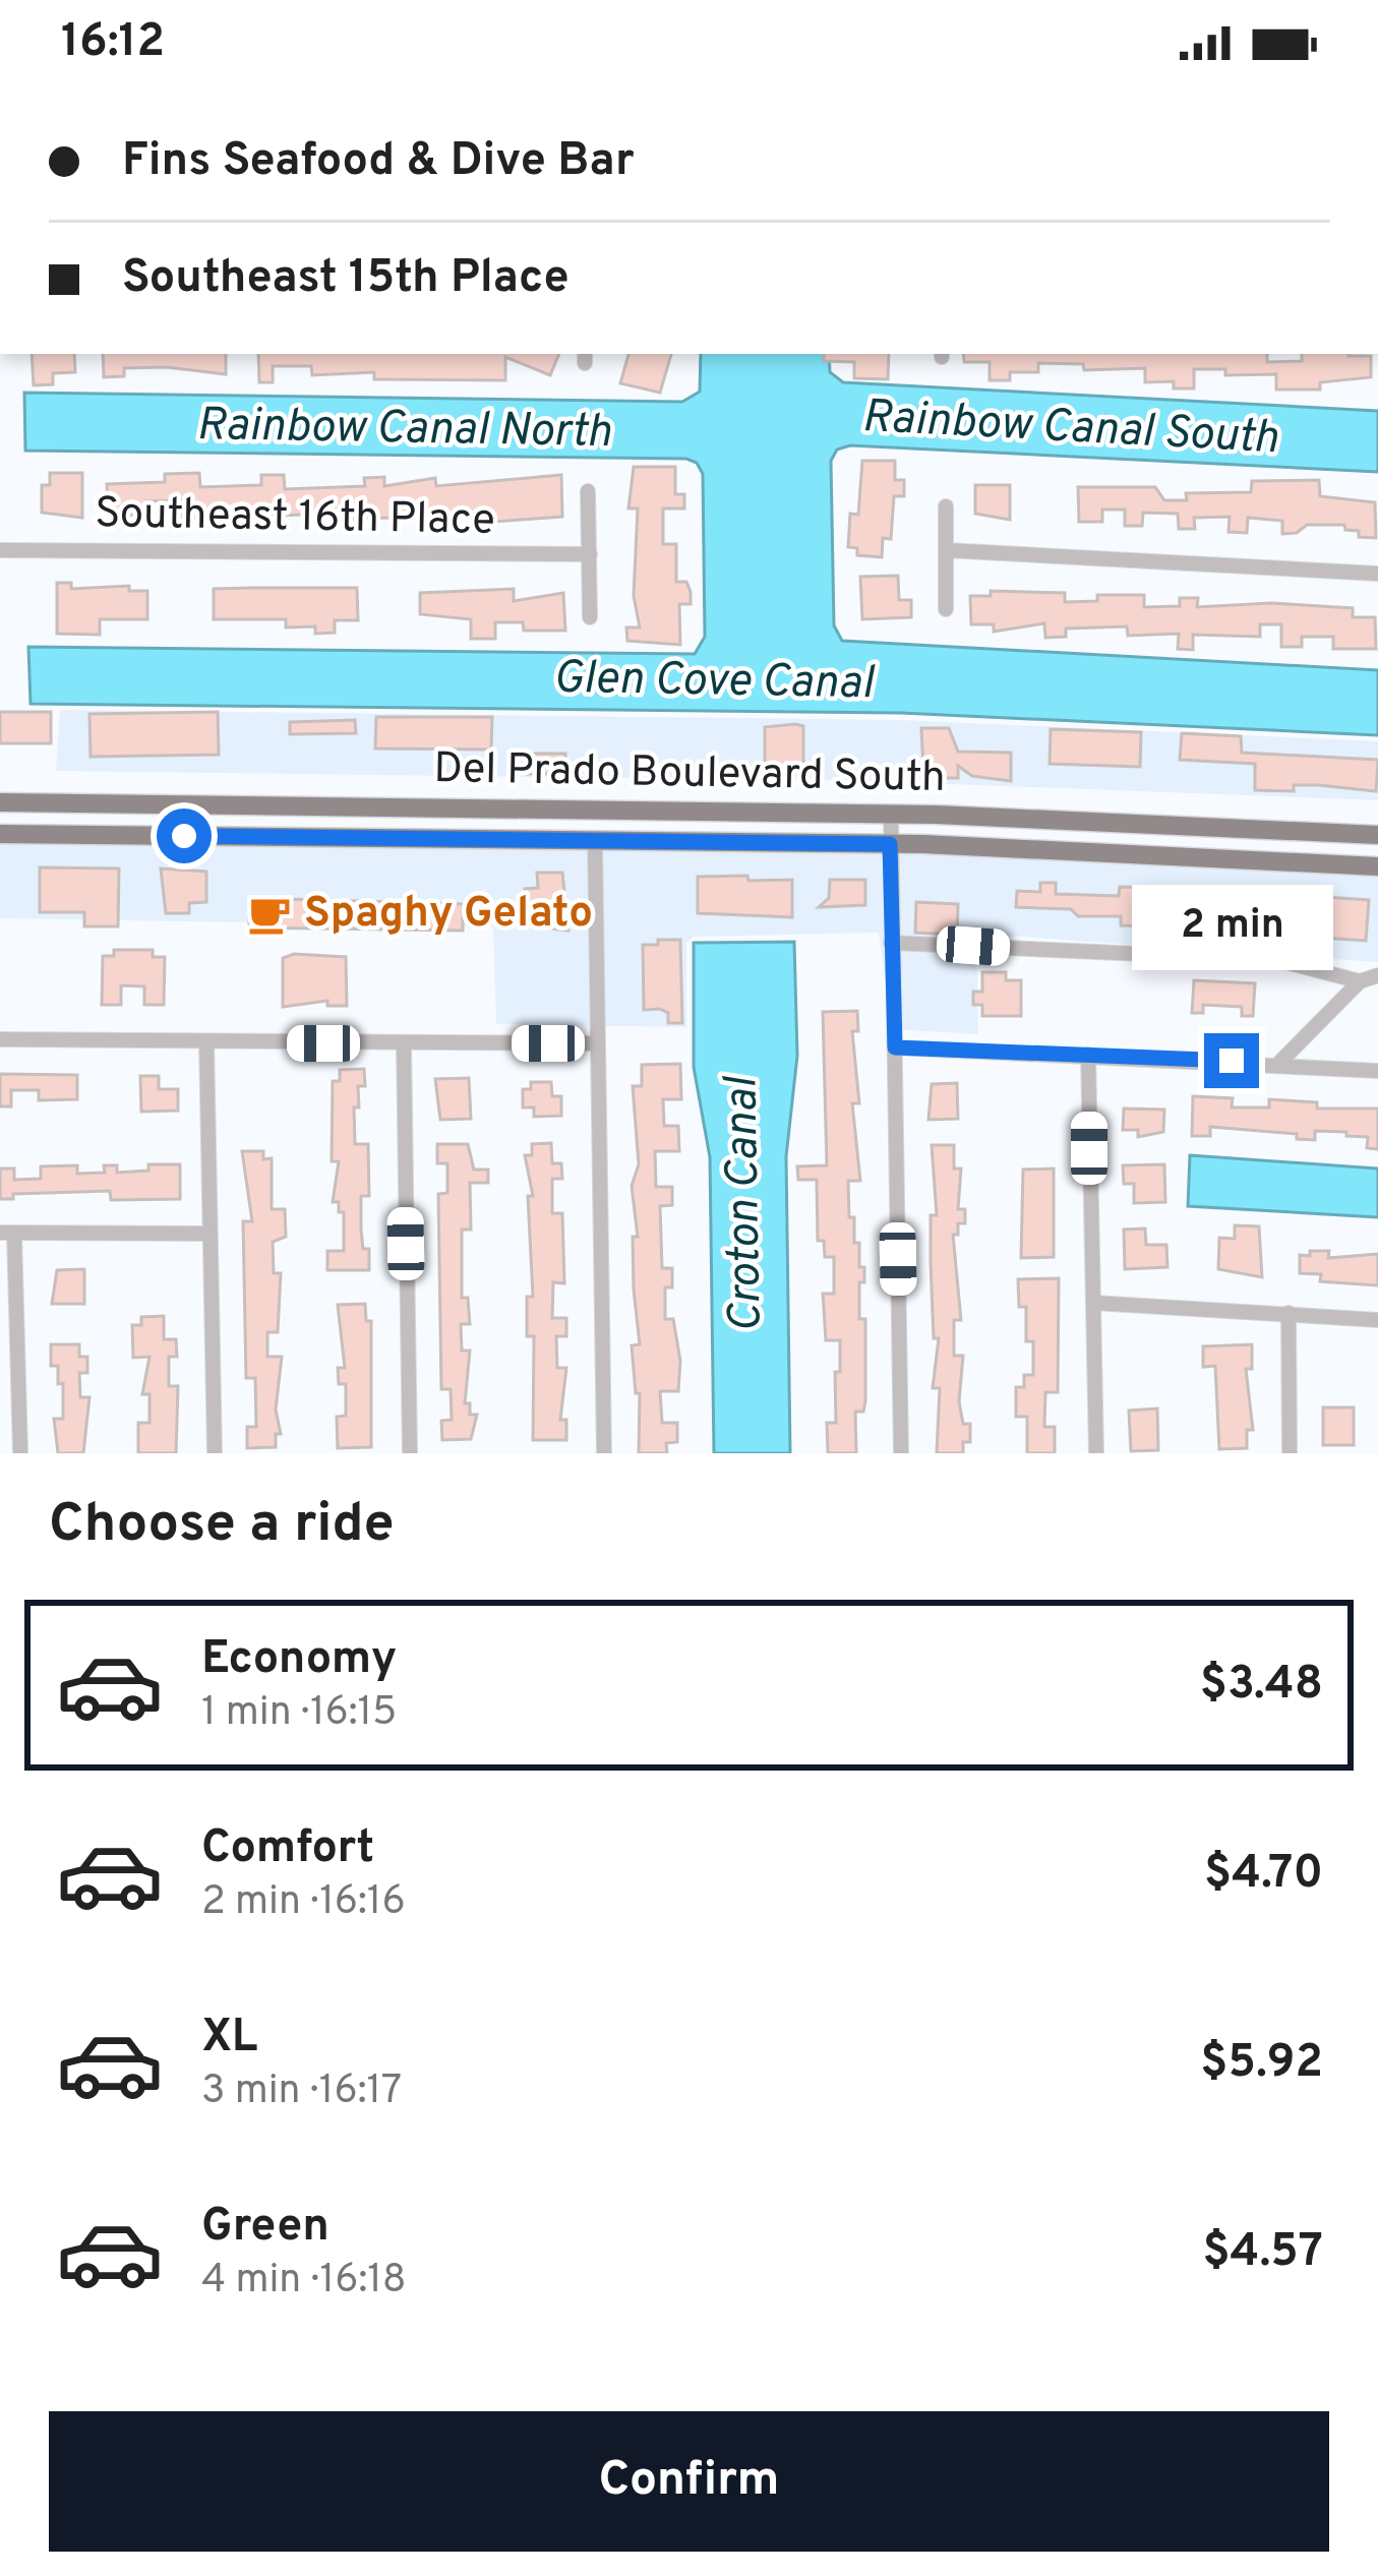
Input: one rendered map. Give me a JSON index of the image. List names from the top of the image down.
{
  "streets": {
    "main road": ["Del Prado Boulevard South"],
    "street": ["Southeast 16th Place"]
  },
  "water": [
    "Rainbow Canal South",
    "Rainbow Canal North",
    "Glen Cove Canal",
    "Croton Canal"
  ],
  "places": {
    "cafe": ["Spaghy Gelato"]
  },
  "page": {
    "status": "16:12",
    "banner": ["Fins Seafood & Dive Bar", "Southeast 15th Place"],
    "bubble": "2 min",
    "heading": "Choose a ride",
    "list": [
      {
        "name": "Economy",
        "note": "1 min · 16:15",
        "value": "$3.48"
      },
      {
        "name": "Comfort",
        "note": "2 min · 16:16",
        "value": "$4.70"
      },
      {
        "name": "XL",
        "note": "3 min · 16:17",
        "value": "$5.92"
      },
      {
        "name": "Green",
        "note": "4 min · 16:18",
        "value": "$4.57"
      }
    ],
    "buttons": "Confirm"
  }
}
